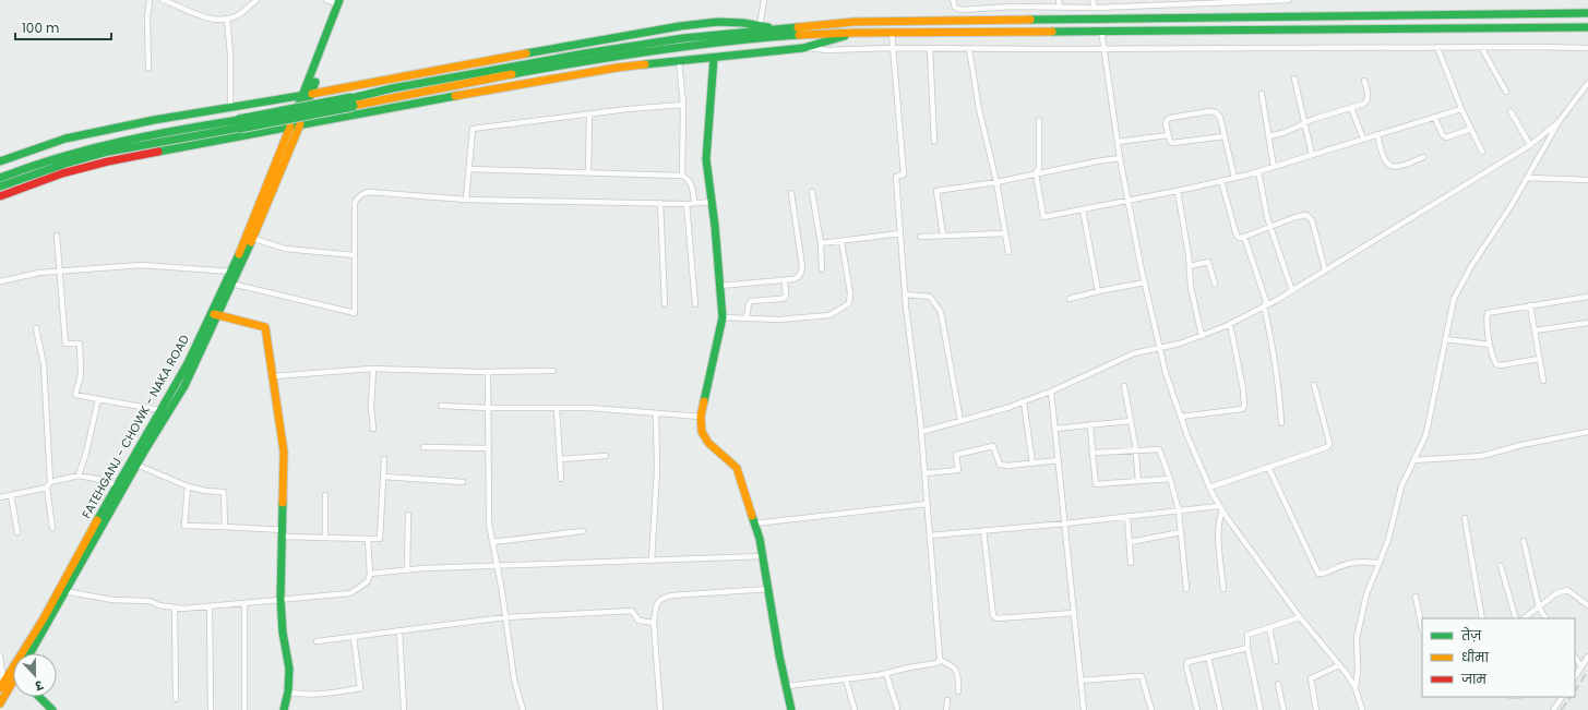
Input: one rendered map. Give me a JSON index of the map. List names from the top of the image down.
{
  "streets": {
    "main road": ["FATEHGANJ - CHOWK - NAKA ROAD"]
  },
  "legend": ["तेज़", "धीमा", "जाम"],
  "scale_bar": "100 m",
  "north": "bottom"
}
